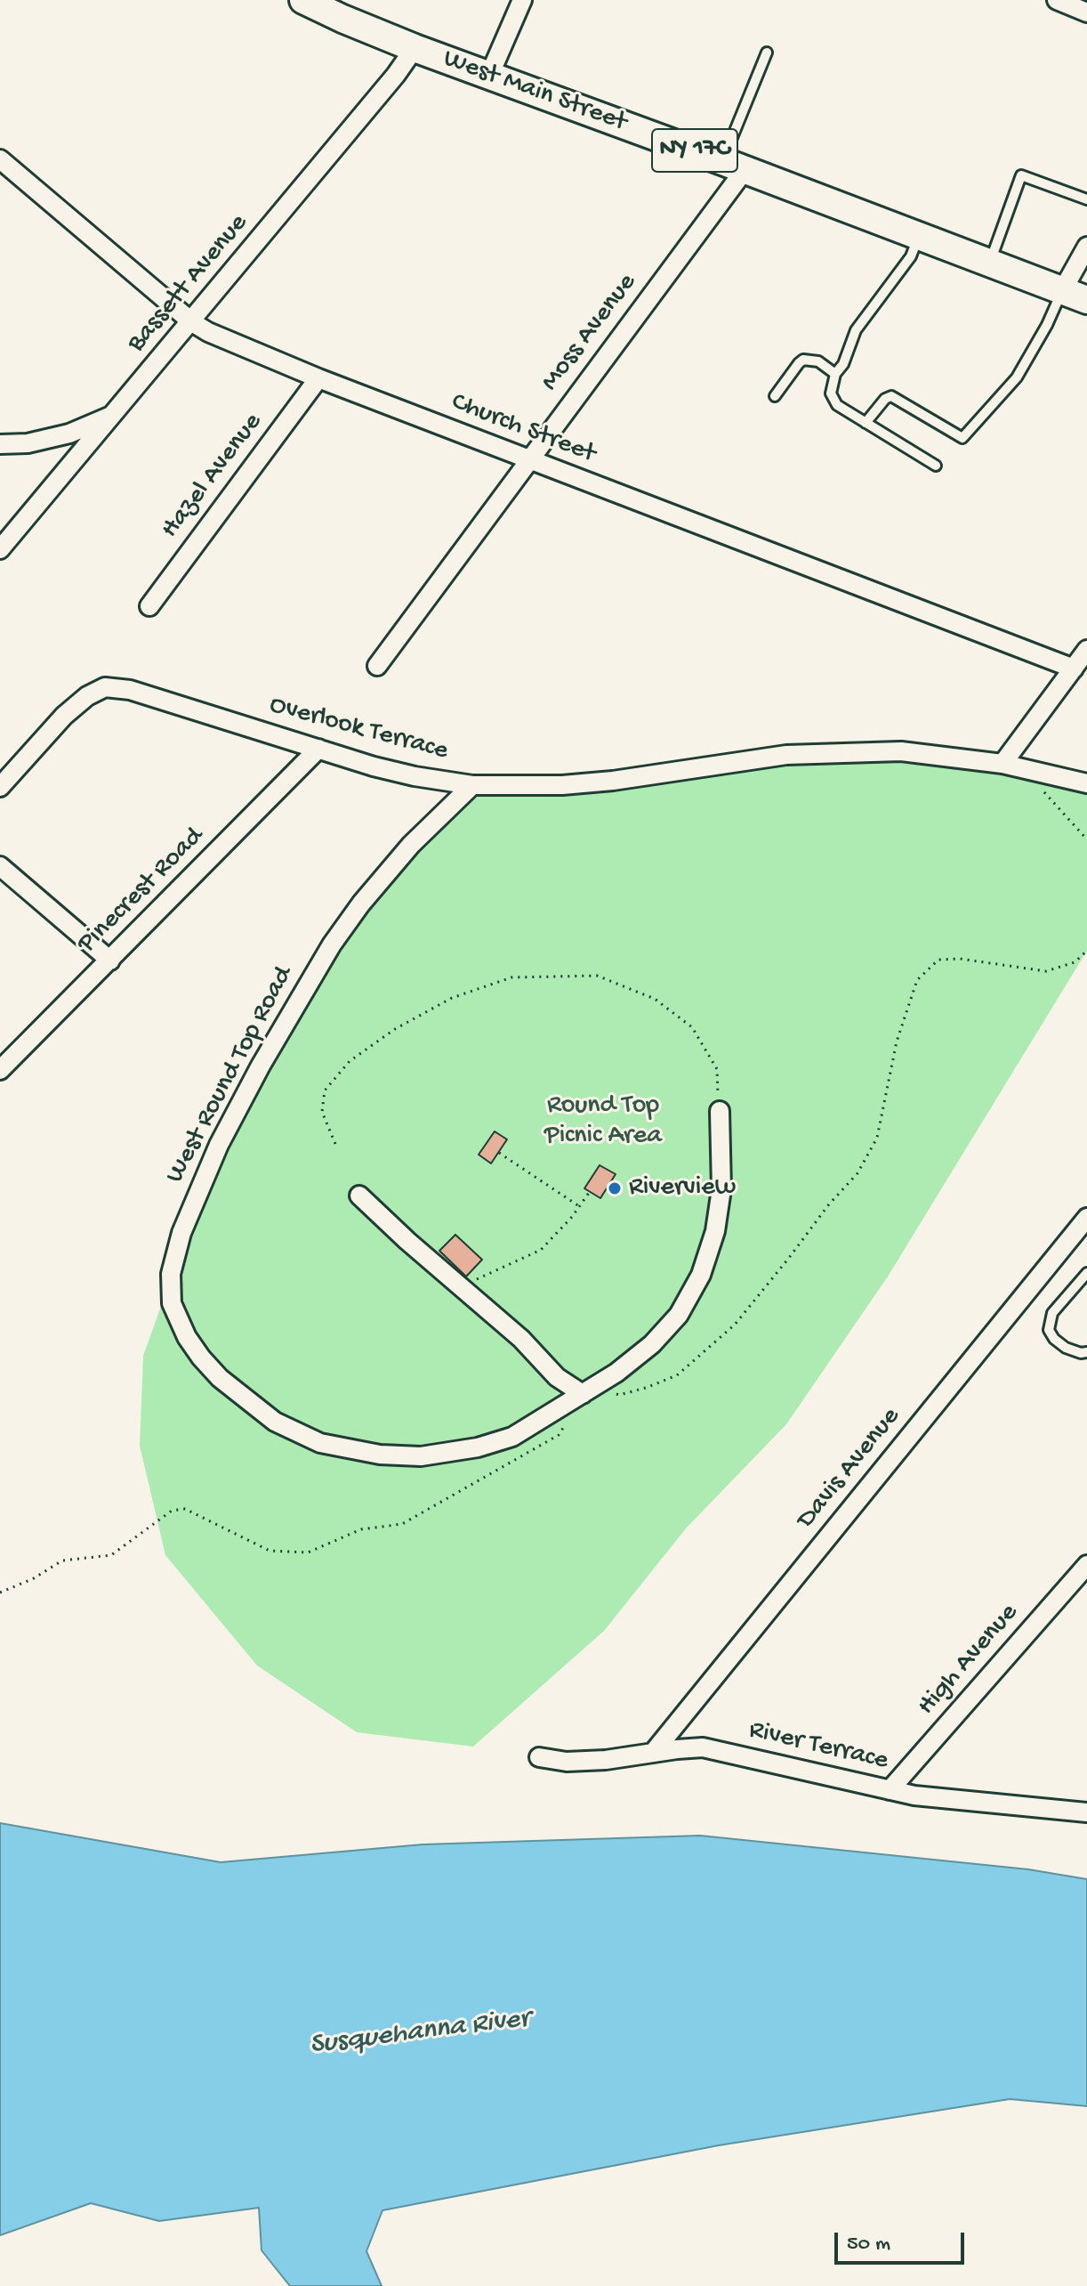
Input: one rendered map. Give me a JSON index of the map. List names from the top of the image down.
{
  "streets": {
    "main road": ["West Main Street", "NY 17C"],
    "street": [
      "Bassett Avenue",
      "Moss Avenue",
      "Church Street",
      "Hazel Avenue",
      "Overlook Terrace",
      "Pinecrest Road",
      "West Round Top Road",
      "Davis Avenue",
      "High Avenue",
      "River Terrace"
    ]
  },
  "crossings": [
    ["West Main Street", "Bassett Avenue"],
    ["West Main Street", "Moss Avenue"],
    ["Bassett Avenue", "Church Street"],
    ["Moss Avenue", "Church Street"],
    ["Church Street", "Hazel Avenue"],
    ["Overlook Terrace", "Pinecrest Road"],
    ["Overlook Terrace", "West Round Top Road"],
    ["Davis Avenue", "River Terrace"],
    ["High Avenue", "River Terrace"]
  ],
  "water": ["Susquehanna River"],
  "parks": ["Round Top Picnic Area"],
  "places": ["Riverview"],
  "scale_bar": "50 m"
}
